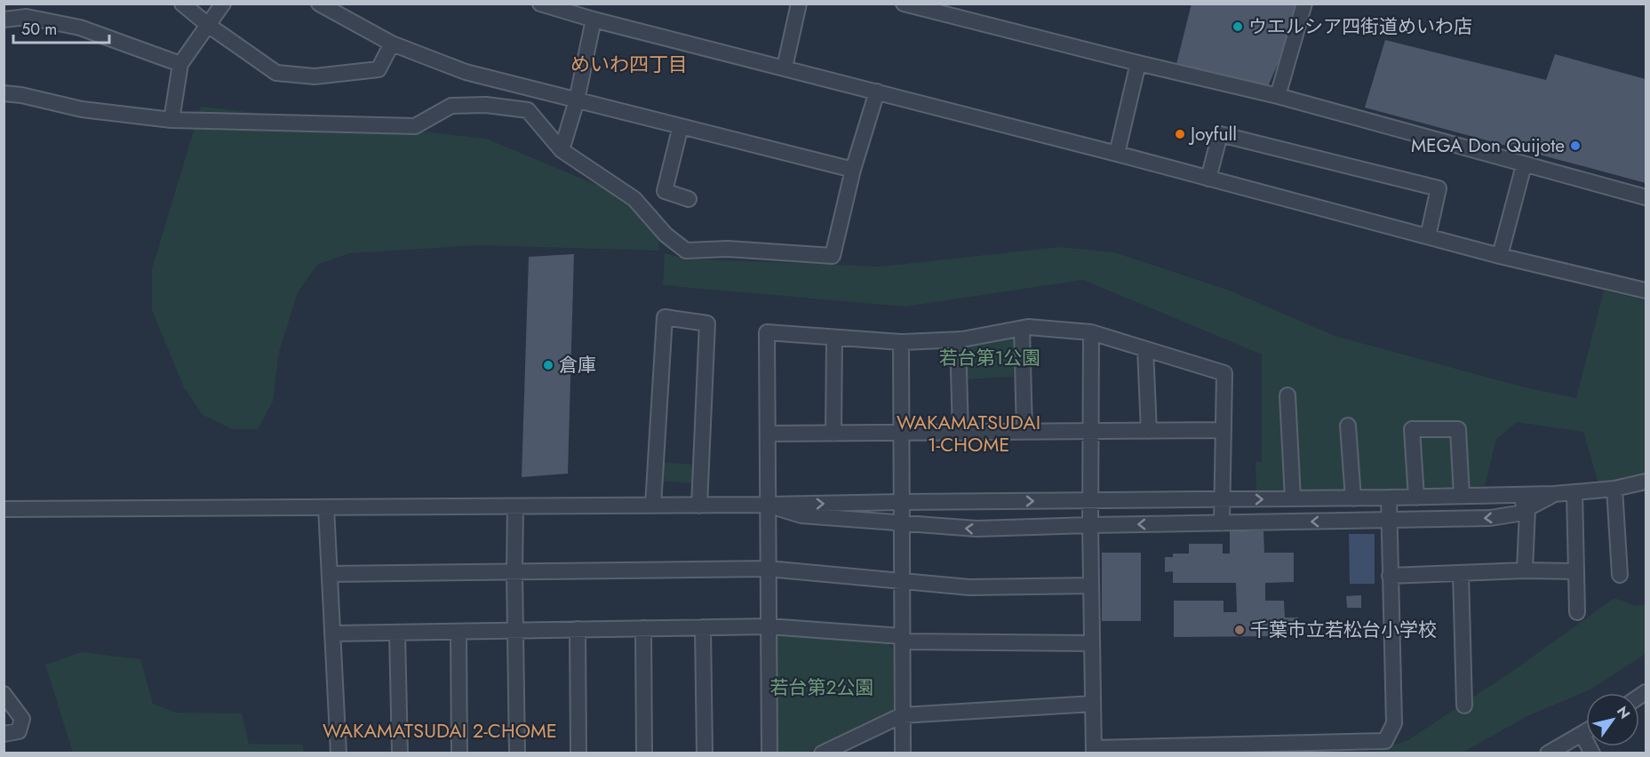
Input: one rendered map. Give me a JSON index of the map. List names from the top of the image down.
{
  "districts": ["めいわ四丁目", "WAKAMATSUDAI 1-CHOME", "WAKAMATSUDAI 2-CHOME"],
  "parks": ["若台第1公園", "若台第2公園"],
  "places": [
    "ウエルシア四街道めいわ店",
    "Joyfull",
    "MEGA Don Quijote",
    "倉庫",
    "千葉市立若松台小学校"
  ],
  "scale_bar": "50 m",
  "north": "top right"
}
